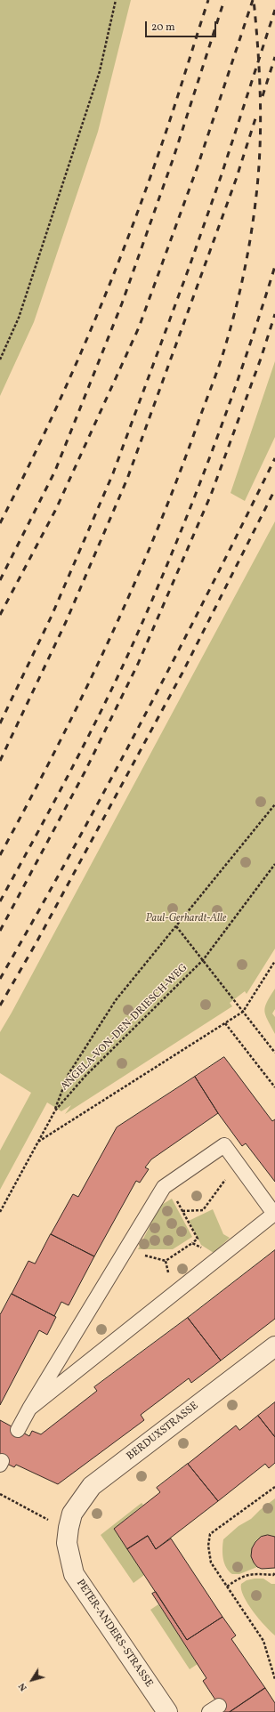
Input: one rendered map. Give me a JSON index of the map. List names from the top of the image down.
{
  "streets": {
    "street": ["BERDUXSTRASSE", "PETER-ANDERS-STRASSE"],
    "path": ["ANGELA-VON-DEN-DRIESCH-WEG"]
  },
  "crossings": [
    ["BERDUXSTRASSE", "PETER-ANDERS-STRASSE"]
  ],
  "parks": ["Paul-Gerhardt-Alle"],
  "scale_bar": "20 m",
  "north": "bottom left"
}
